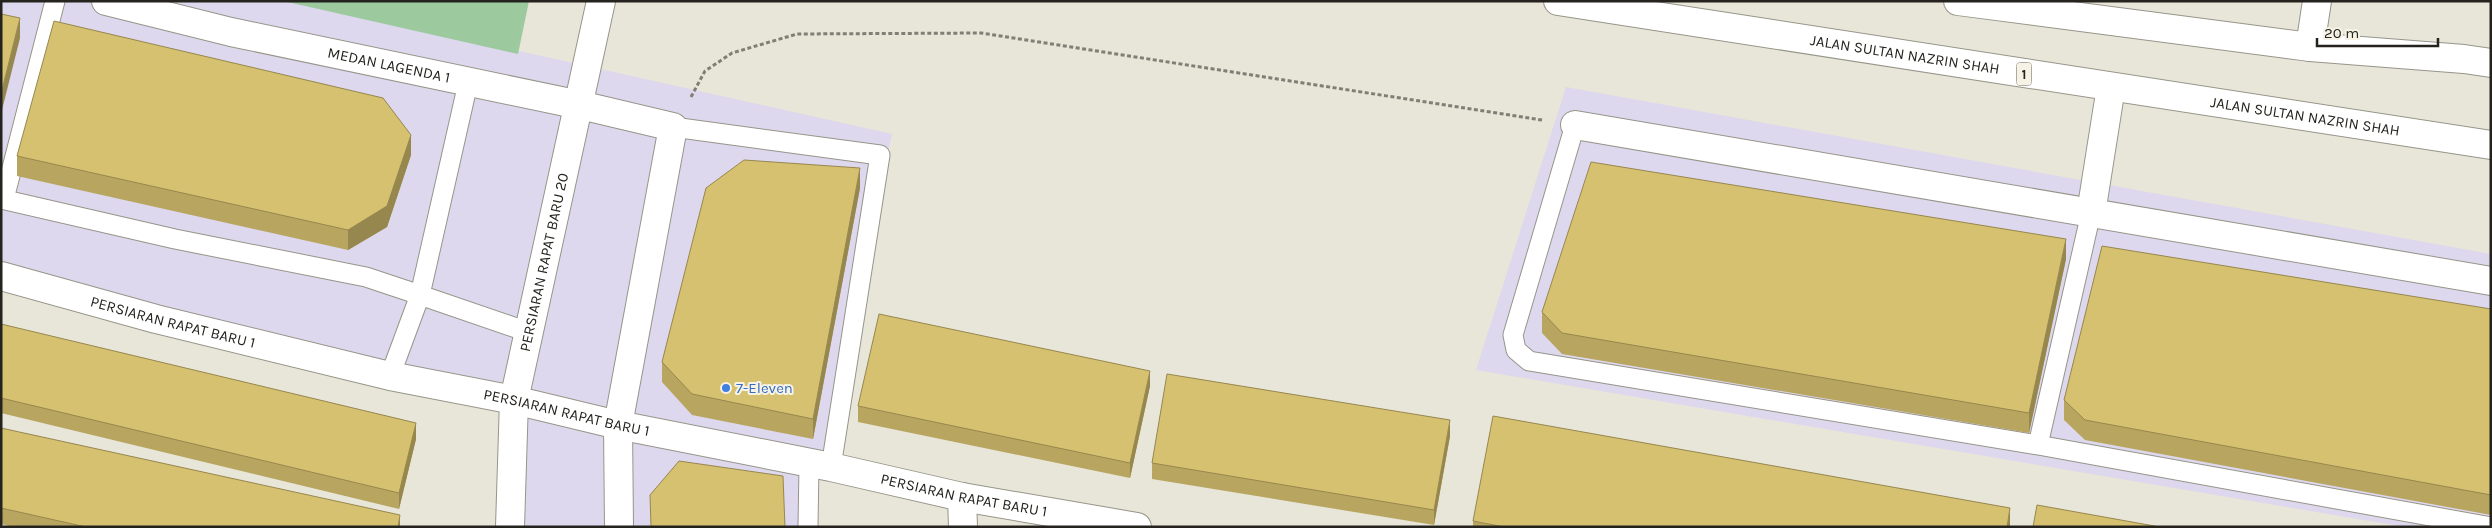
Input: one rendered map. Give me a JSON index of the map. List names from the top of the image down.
{
  "streets": {
    "main road": [
      "JALAN SULTAN NAZRIN SHAH",
      "MEDAN LAGENDA 1",
      "1",
      "PERSIARAN RAPAT BARU 20",
      "PERSIARAN RAPAT BARU 1"
    ]
  },
  "crossings": [
    ["MEDAN LAGENDA 1", "PERSIARAN RAPAT BARU 20"],
    ["PERSIARAN RAPAT BARU 20", "PERSIARAN RAPAT BARU 1"]
  ],
  "places": ["7-Eleven"],
  "scale_bar": "20 m"
}
